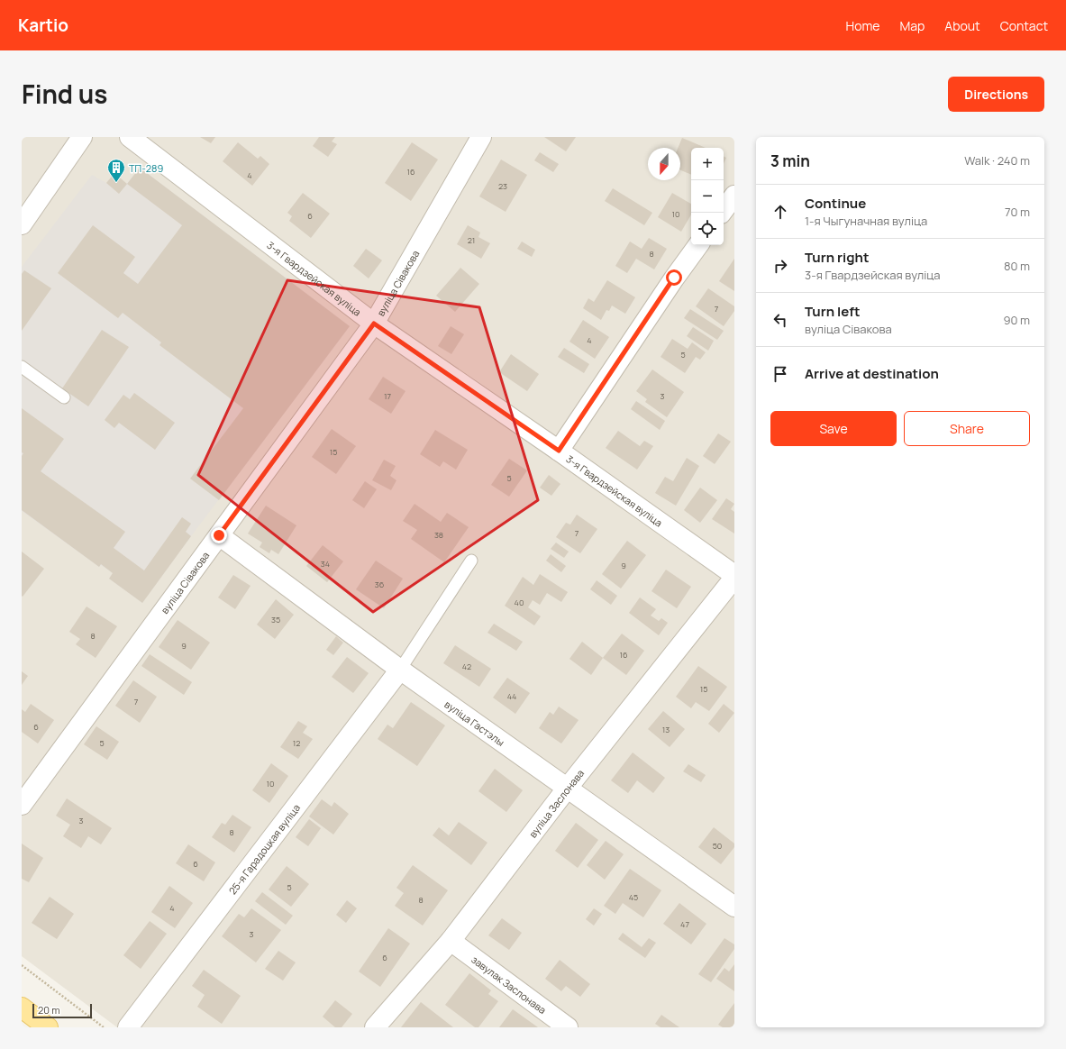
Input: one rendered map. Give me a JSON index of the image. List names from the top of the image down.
{
  "streets": {
    "street": [
      "3-я Гвардзейская вуліца",
      "вуліца Сівакова",
      "вуліца Гастэлы",
      "вуліца Заслонава",
      "25-я Гарадоцкая вуліца",
      "завулак Заслонава"
    ]
  },
  "crossings": [
    ["3-я Гвардзейская вуліца", "вуліца Сівакова"],
    ["3-я Гвардзейская вуліца", "вуліца Заслонава"],
    ["вуліца Сівакова", "вуліца Гастэлы"],
    ["вуліца Гастэлы", "вуліца Заслонава"],
    ["вуліца Гастэлы", "25-я Гарадоцкая вуліца"],
    ["вуліца Заслонава", "завулак Заслонава"]
  ],
  "places": {
    "building": ["ТП-289"]
  },
  "house_numbers": [
    "16",
    "4",
    "23",
    "10",
    "6",
    "21",
    "8",
    "7",
    "4",
    "5",
    "17",
    "3",
    "15",
    "5",
    "7",
    "38",
    "34",
    "9",
    "36",
    "40",
    "35",
    "8",
    "9",
    "16",
    "42",
    "15",
    "44",
    "7",
    "6",
    "13",
    "5",
    "12",
    "10",
    "3",
    "8",
    "50",
    "6",
    "5",
    "45",
    "8",
    "4",
    "47",
    "3",
    "6"
  ],
  "scale_bar": "20 m",
  "north": "bottom",
  "page": {
    "header": "Kartio",
    "nav": [
      "Home",
      "Map",
      "About",
      "Contact"
    ],
    "title": "Find us",
    "buttons": [
      "Directions",
      ["Save", "Share"]
    ],
    "heading": ["3 min", "Walk · 240 m"],
    "map_buttons": ["+", "−"],
    "list": [
      ["Continue", "1-я Чыгуначная вуліца", "70 m"],
      ["Turn right", "3-я Гвардзейская вуліца", "80 m"],
      ["Turn left", "вуліца Сівакова", "90 m"],
      "Arrive at destination"
    ],
    "scale": "20 m"
  }
}
